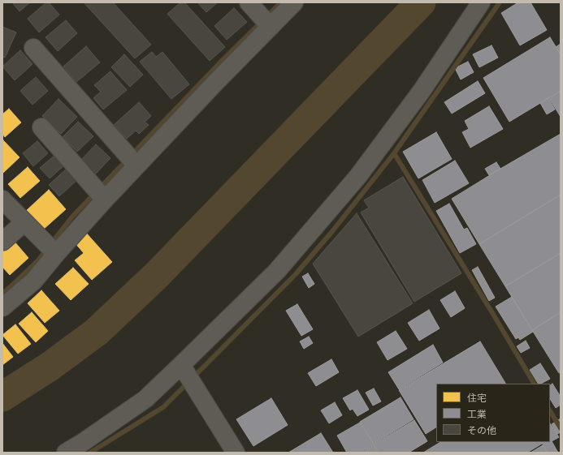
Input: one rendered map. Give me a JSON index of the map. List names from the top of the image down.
{
  "legend": ["住宅", "工業", "その他"]
}
